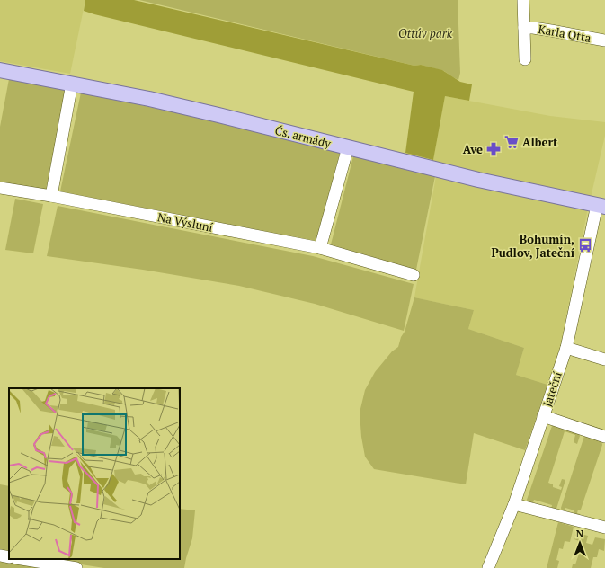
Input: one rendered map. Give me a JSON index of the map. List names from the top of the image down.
{
  "streets": {
    "main road": ["Čs. armády"],
    "street": ["Karla Otta", "Na Výsluní", "Jateční"]
  },
  "crossings": [
    ["Čs. armády", "Jateční"]
  ],
  "parks": ["Ottúv park"],
  "places": {
    "supermarket": ["Albert"],
    "pharmacy": ["Ave"],
    "bus stop": ["Bohumín, Pudlov, Jateční"]
  },
  "north": "top"
}
